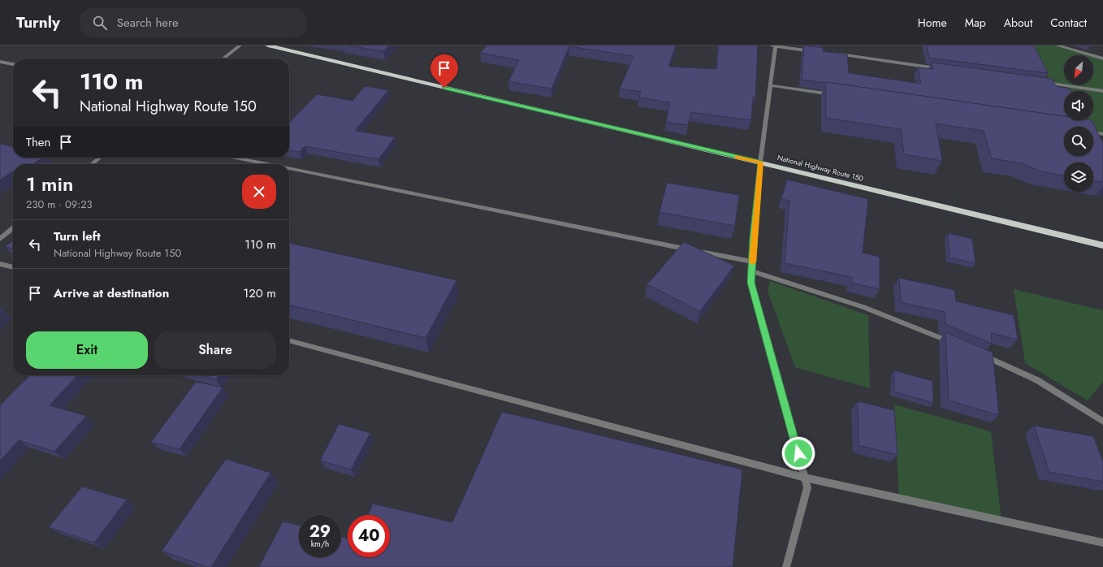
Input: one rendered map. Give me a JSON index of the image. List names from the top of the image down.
{
  "streets": {
    "highway": ["National Highway Route 150"]
  },
  "north": "bottom left",
  "page": {
    "header": "Turnly",
    "search": "Search here",
    "nav": [
      "Home",
      "Map",
      "About",
      "Contact"
    ],
    "turn": ["110 m", "National Highway Route 150"],
    "then": "Then",
    "heading": ["1 min", "230 m · 09:23"],
    "list": [
      {
        "name": "Turn left",
        "note": "National Highway Route 150",
        "value": "110 m"
      },
      {
        "name": "Arrive at destination",
        "value": "120 m"
      }
    ],
    "buttons": ["Exit", "Share"],
    "speed": "29 km/h",
    "limit": "40"
  }
}
